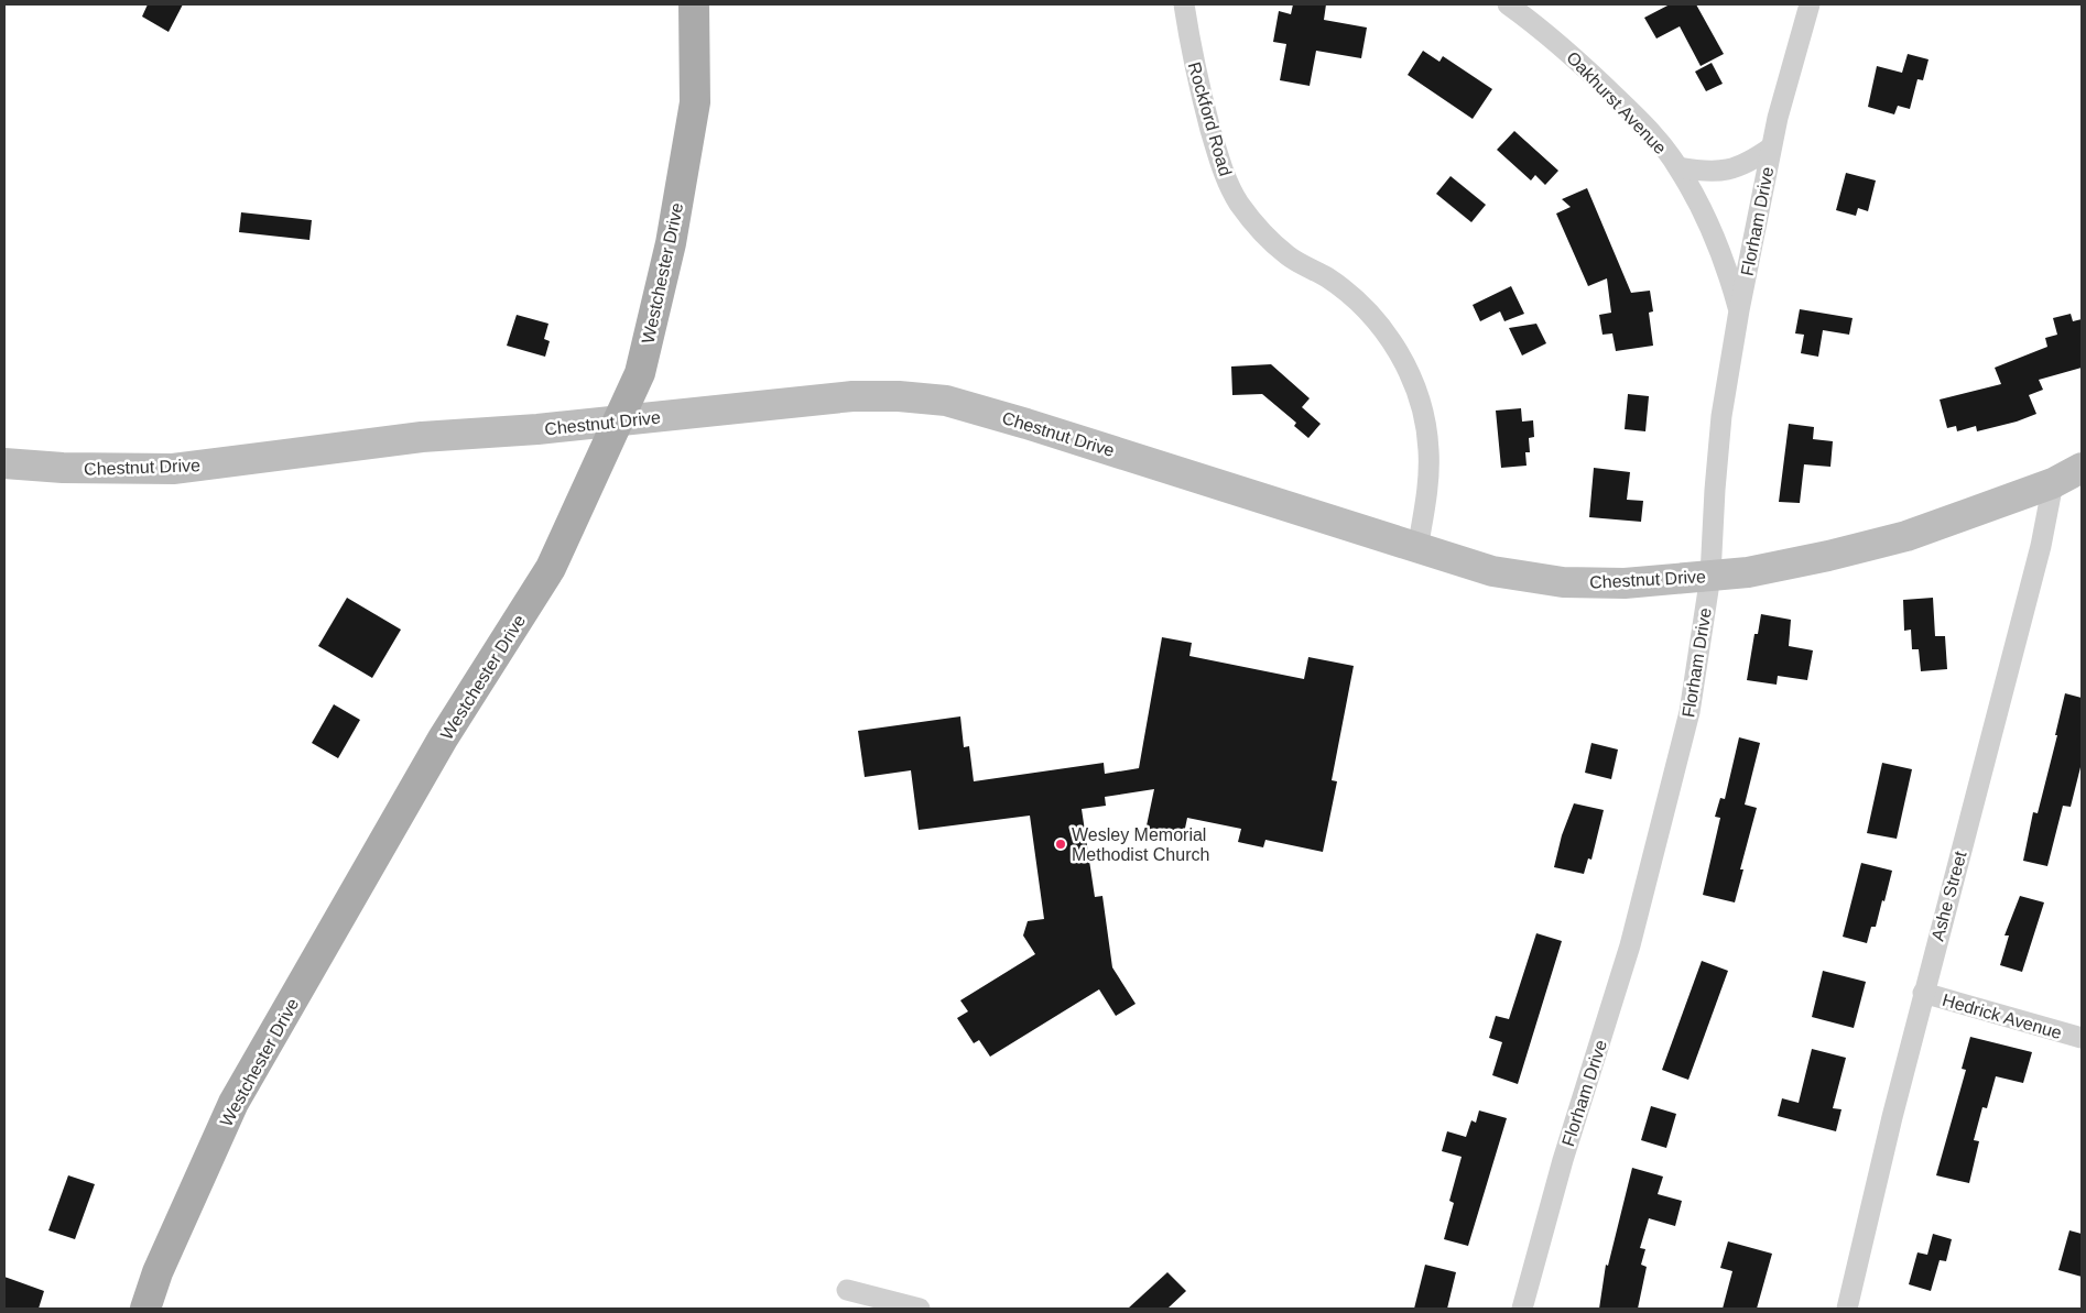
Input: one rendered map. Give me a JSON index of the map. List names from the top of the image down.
{
  "streets": {
    "main road": ["Westchester Drive"],
    "street": [
      "Oakhurst Avenue",
      "Rockford Road",
      "Florham Drive",
      "Chestnut Drive",
      "Ashe Street",
      "Hedrick Avenue"
    ]
  },
  "crossings": [
    ["Oakhurst Avenue", "Florham Drive"],
    ["Rockford Road", "Chestnut Drive"],
    ["Florham Drive", "Chestnut Drive"],
    ["Westchester Drive", "Chestnut Drive"],
    ["Chestnut Drive", "Ashe Street"],
    ["Ashe Street", "Hedrick Avenue"]
  ],
  "places": ["Wesley Memorial Methodist Church"]
}
